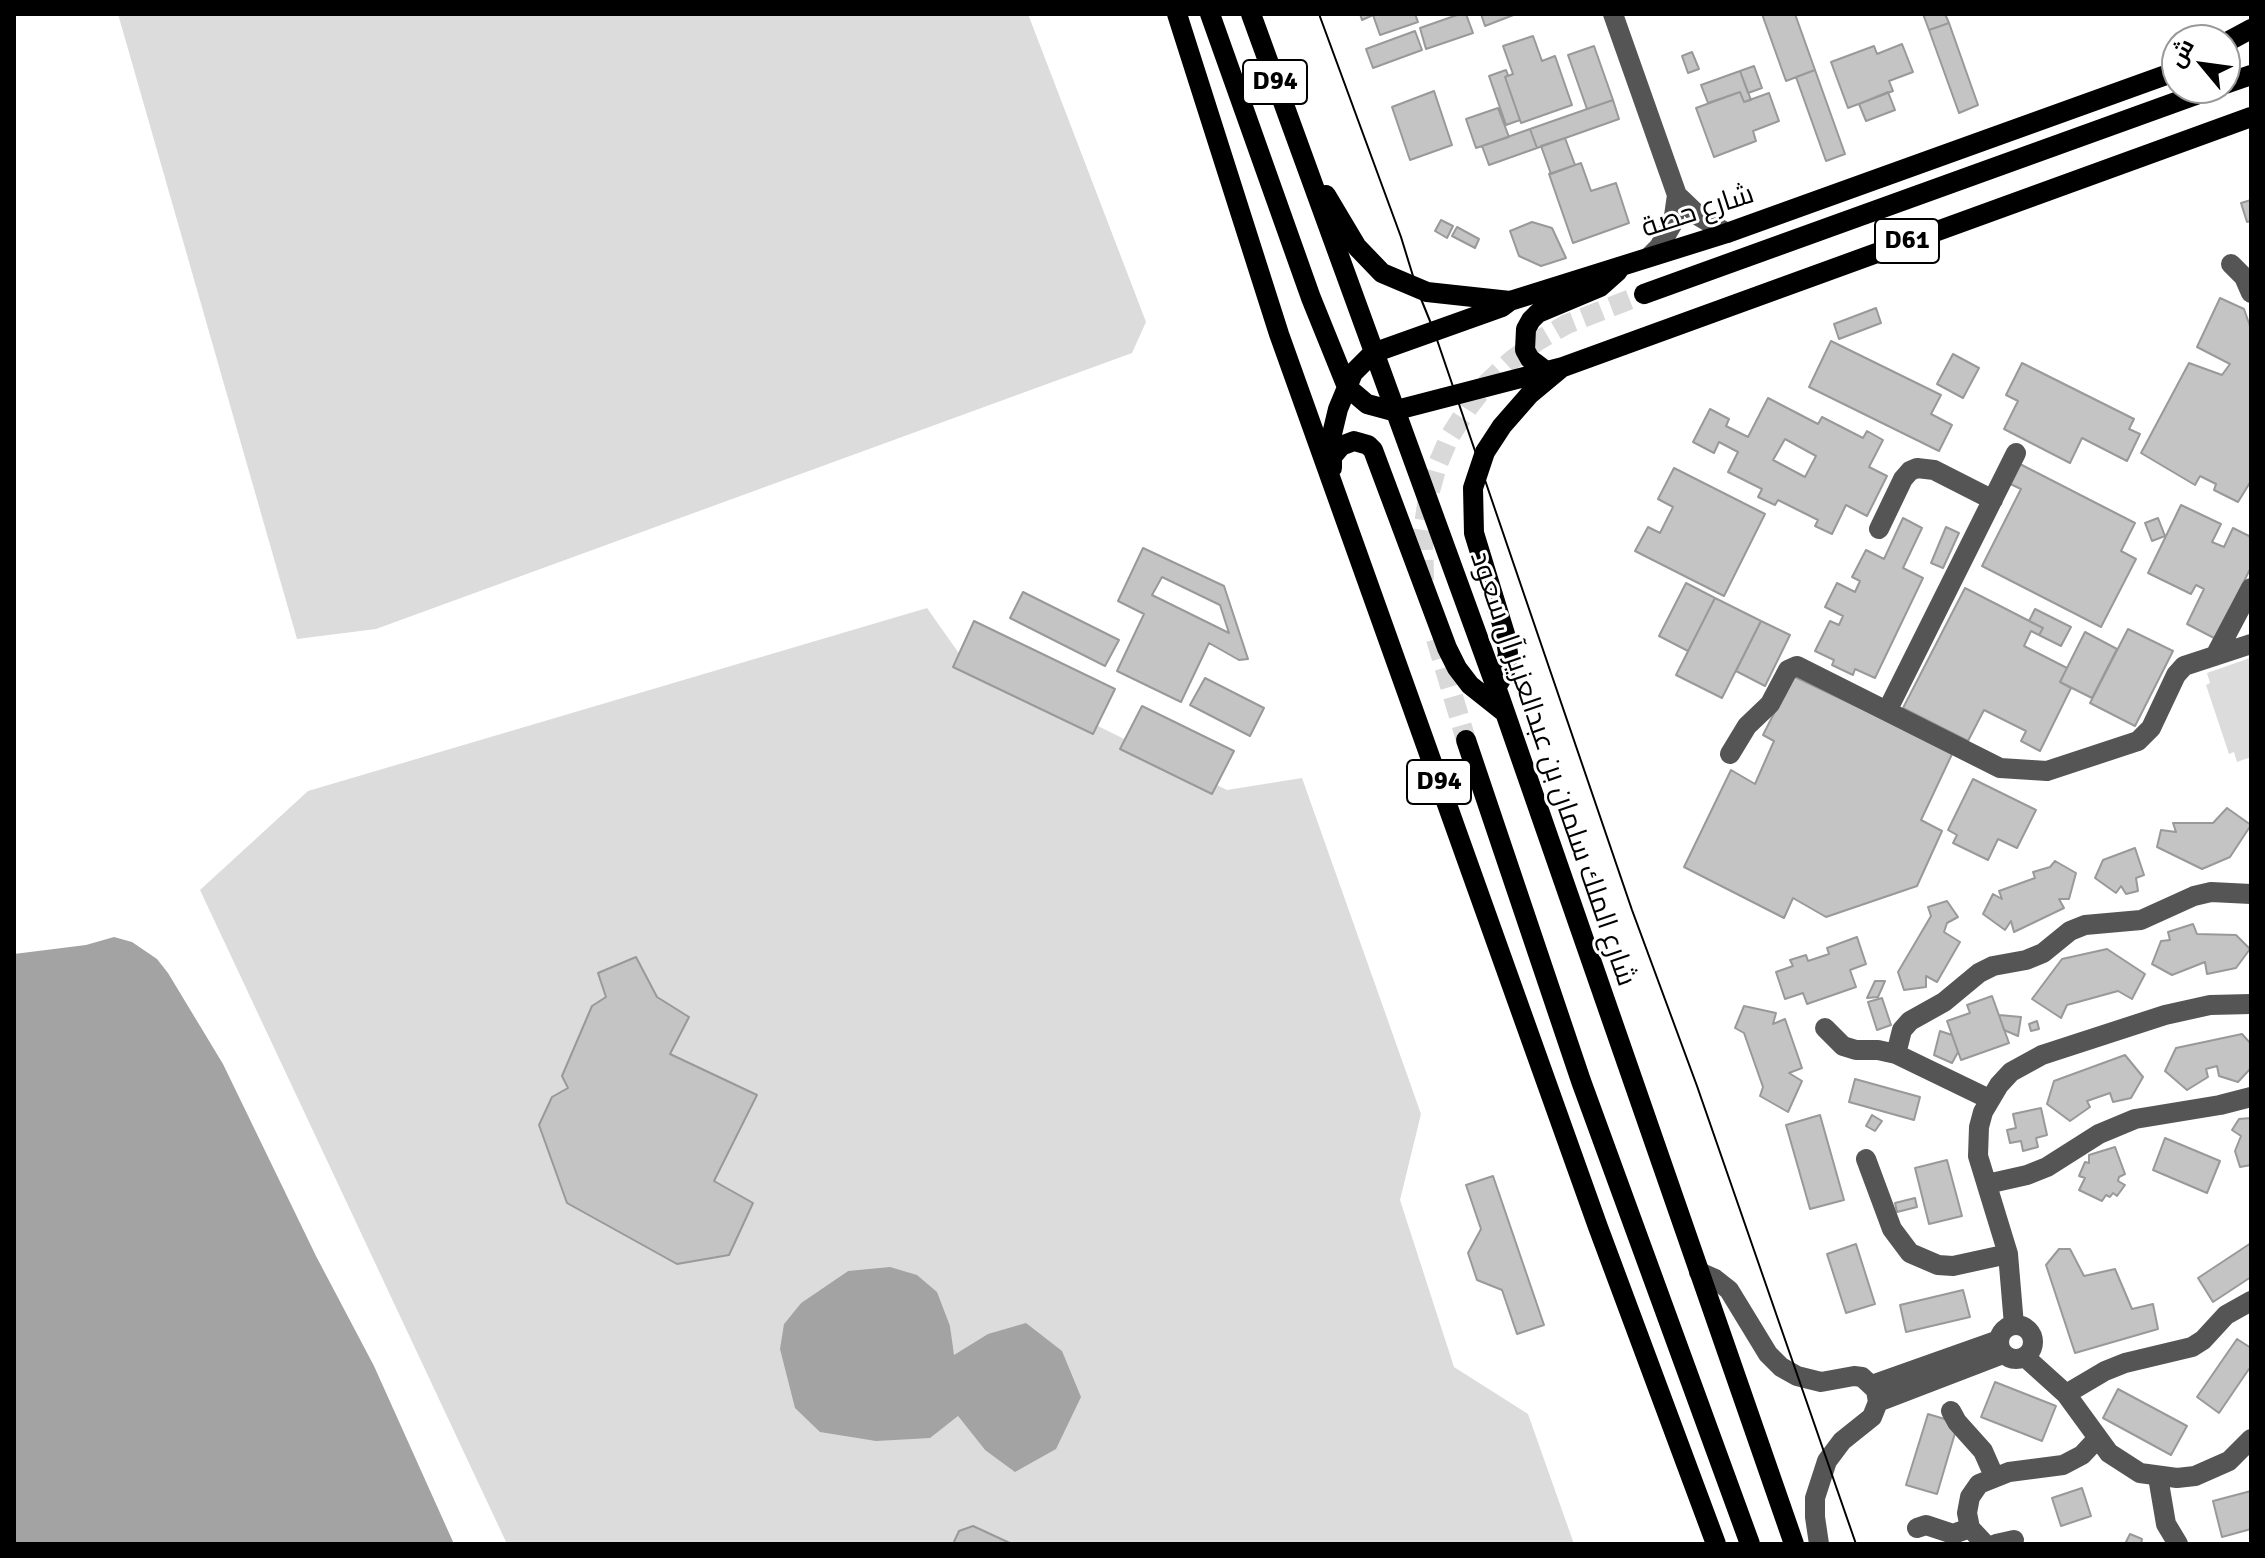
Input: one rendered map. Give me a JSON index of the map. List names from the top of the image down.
{
  "streets": {
    "main road": [
      "D94",
      "شارع حصة",
      "D61",
      "شارع الملك سلمان بن عبدالعزيز آل سعود"
    ]
  },
  "crossings": [
    ["شارع حصة", "شارع الملك سلمان بن عبدالعزيز آل سعود"]
  ],
  "north": "top left"
}
